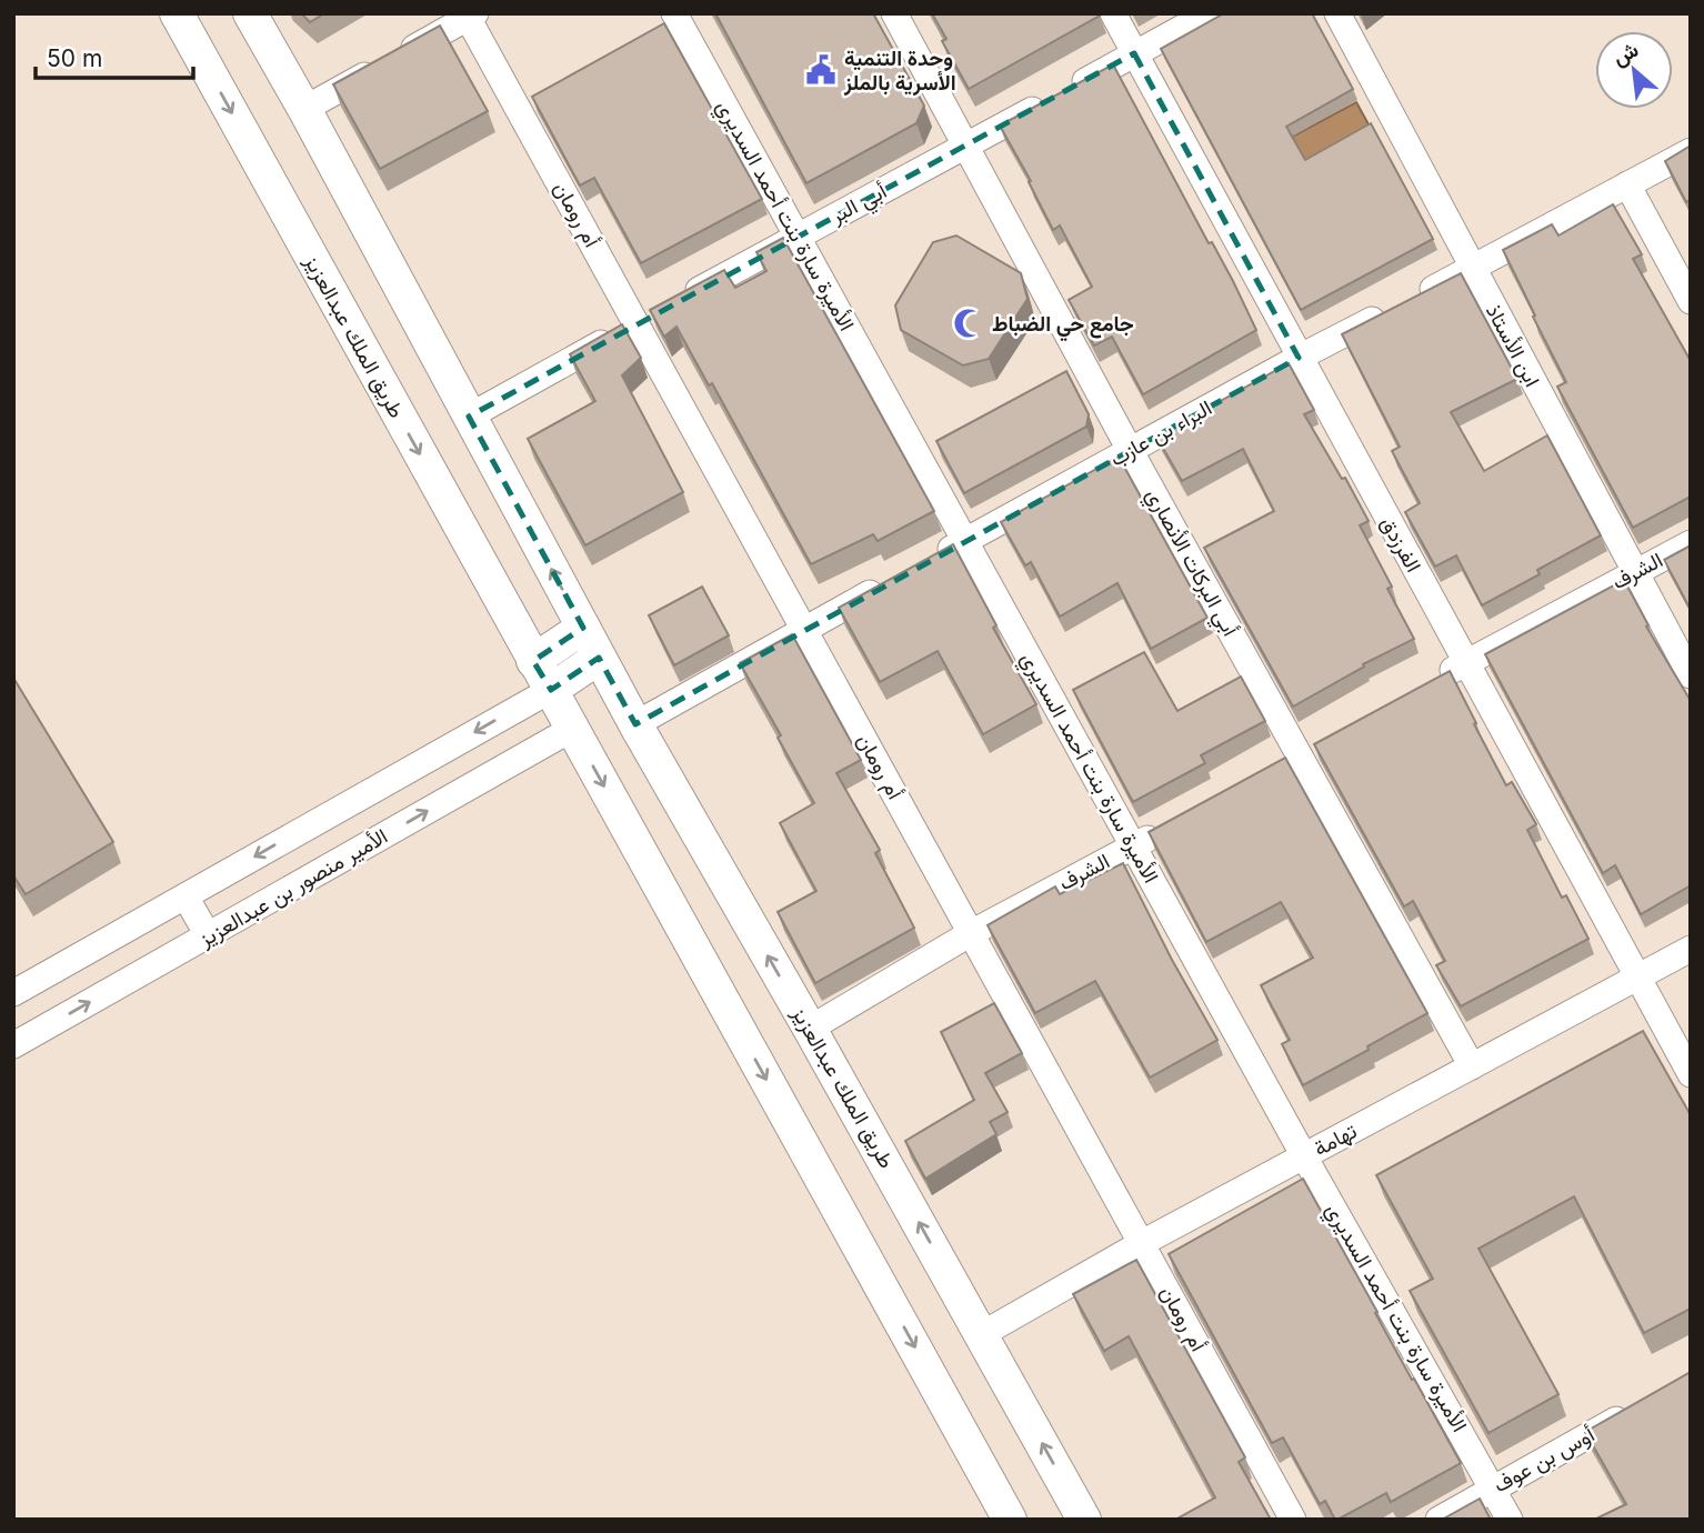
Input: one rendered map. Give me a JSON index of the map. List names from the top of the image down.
{
  "streets": {
    "main road": ["طريق الملك عبدالعزيز"],
    "street": [
      "أبي البر",
      "أم رومان",
      "الأميرة سارة بنت أحمد السديري",
      "ابن الأستاذ",
      "البراء بن عازب",
      "الفرزدق",
      "أبي البركات الأنصاري",
      "الشرف",
      "الأمير منصور بن عبدالعزيز",
      "تهامة",
      "أوس بن عوف"
    ]
  },
  "crossings": [
    ["أبي البر", "أم رومان"],
    ["أبي البر", "الأميرة سارة بنت أحمد السديري"],
    ["أبي البر", "طريق الملك عبدالعزيز"],
    ["أبي البر", "الفرزدق"],
    ["أبي البر", "أبي البركات الأنصاري"],
    ["أم رومان", "الشرف"],
    ["أم رومان", "تهامة"],
    ["الأميرة سارة بنت أحمد السديري", "البراء بن عازب"],
    ["الأميرة سارة بنت أحمد السديري", "الشرف"],
    ["الأميرة سارة بنت أحمد السديري", "تهامة"],
    ["الأميرة سارة بنت أحمد السديري", "أوس بن عوف"],
    ["طريق الملك عبدالعزيز", "الشرف"],
    ["طريق الملك عبدالعزيز", "الأمير منصور بن عبدالعزيز"],
    ["طريق الملك عبدالعزيز", "تهامة"],
    ["ابن الأستاذ", "البراء بن عازب"],
    ["ابن الأستاذ", "الشرف"],
    ["البراء بن عازب", "الفرزدق"],
    ["البراء بن عازب", "أبي البركات الأنصاري"],
    ["الفرزدق", "الشرف"],
    ["الفرزدق", "تهامة"],
    ["أبي البركات الأنصاري", "تهامة"]
  ],
  "places": {
    "public building": ["وحدة التنمية الأسرية بالملز"],
    "mosque": ["جامع حي الضباط"]
  },
  "scale_bar": "50 m",
  "north": "top left"
}
